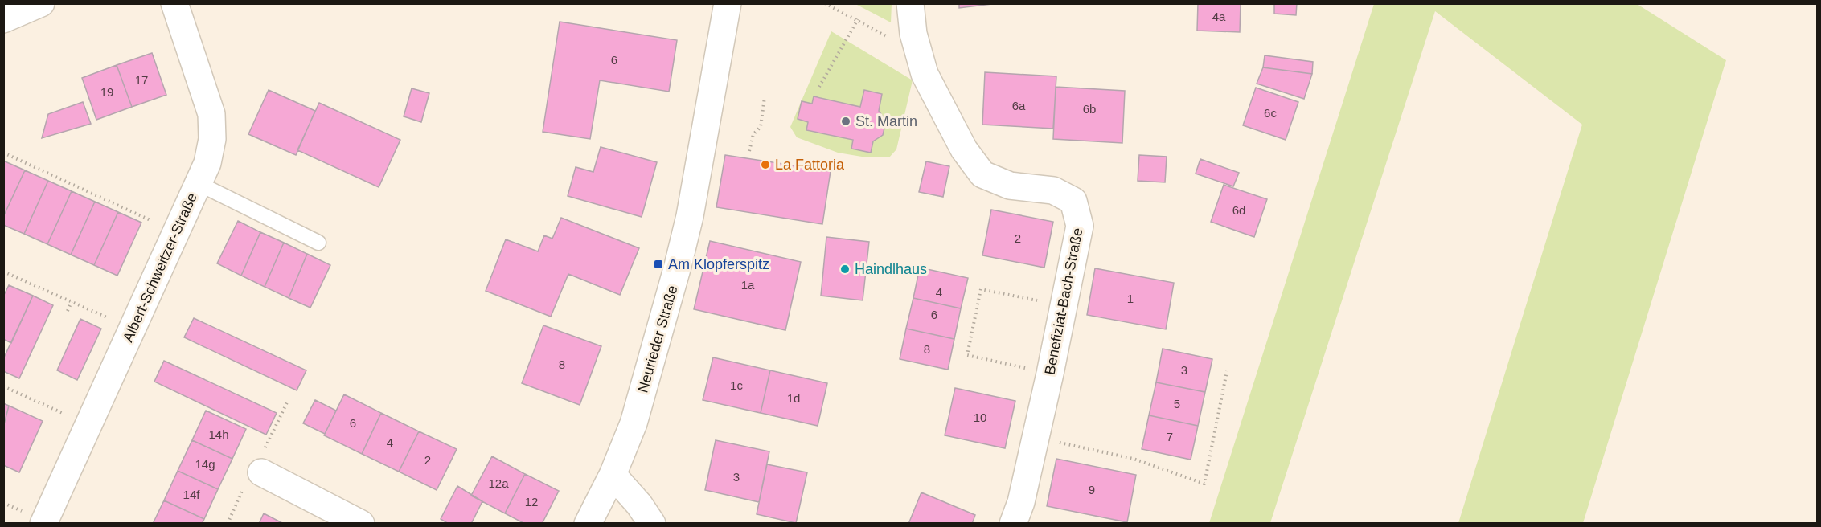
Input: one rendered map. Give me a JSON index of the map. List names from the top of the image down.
{
  "streets": {
    "street": ["Albert-Schweitzer-Straße", "Benefiziat-Bach-Straße", "Neurieder Straße"]
  },
  "places": {
    "other": ["St. Martin", "La Fattoria", "Haindlhaus"],
    "transit": ["Am Klopferspitz"]
  },
  "house_numbers": [
    "4a",
    "6",
    "17",
    "19",
    "6a",
    "6b",
    "6c",
    "6d",
    "2",
    "1a",
    "4",
    "1",
    "6",
    "8",
    "8",
    "3",
    "1c",
    "1d",
    "5",
    "10",
    "6",
    "14h",
    "7",
    "4",
    "2",
    "14g",
    "3",
    "12a",
    "9",
    "14f",
    "12"
  ]
}
